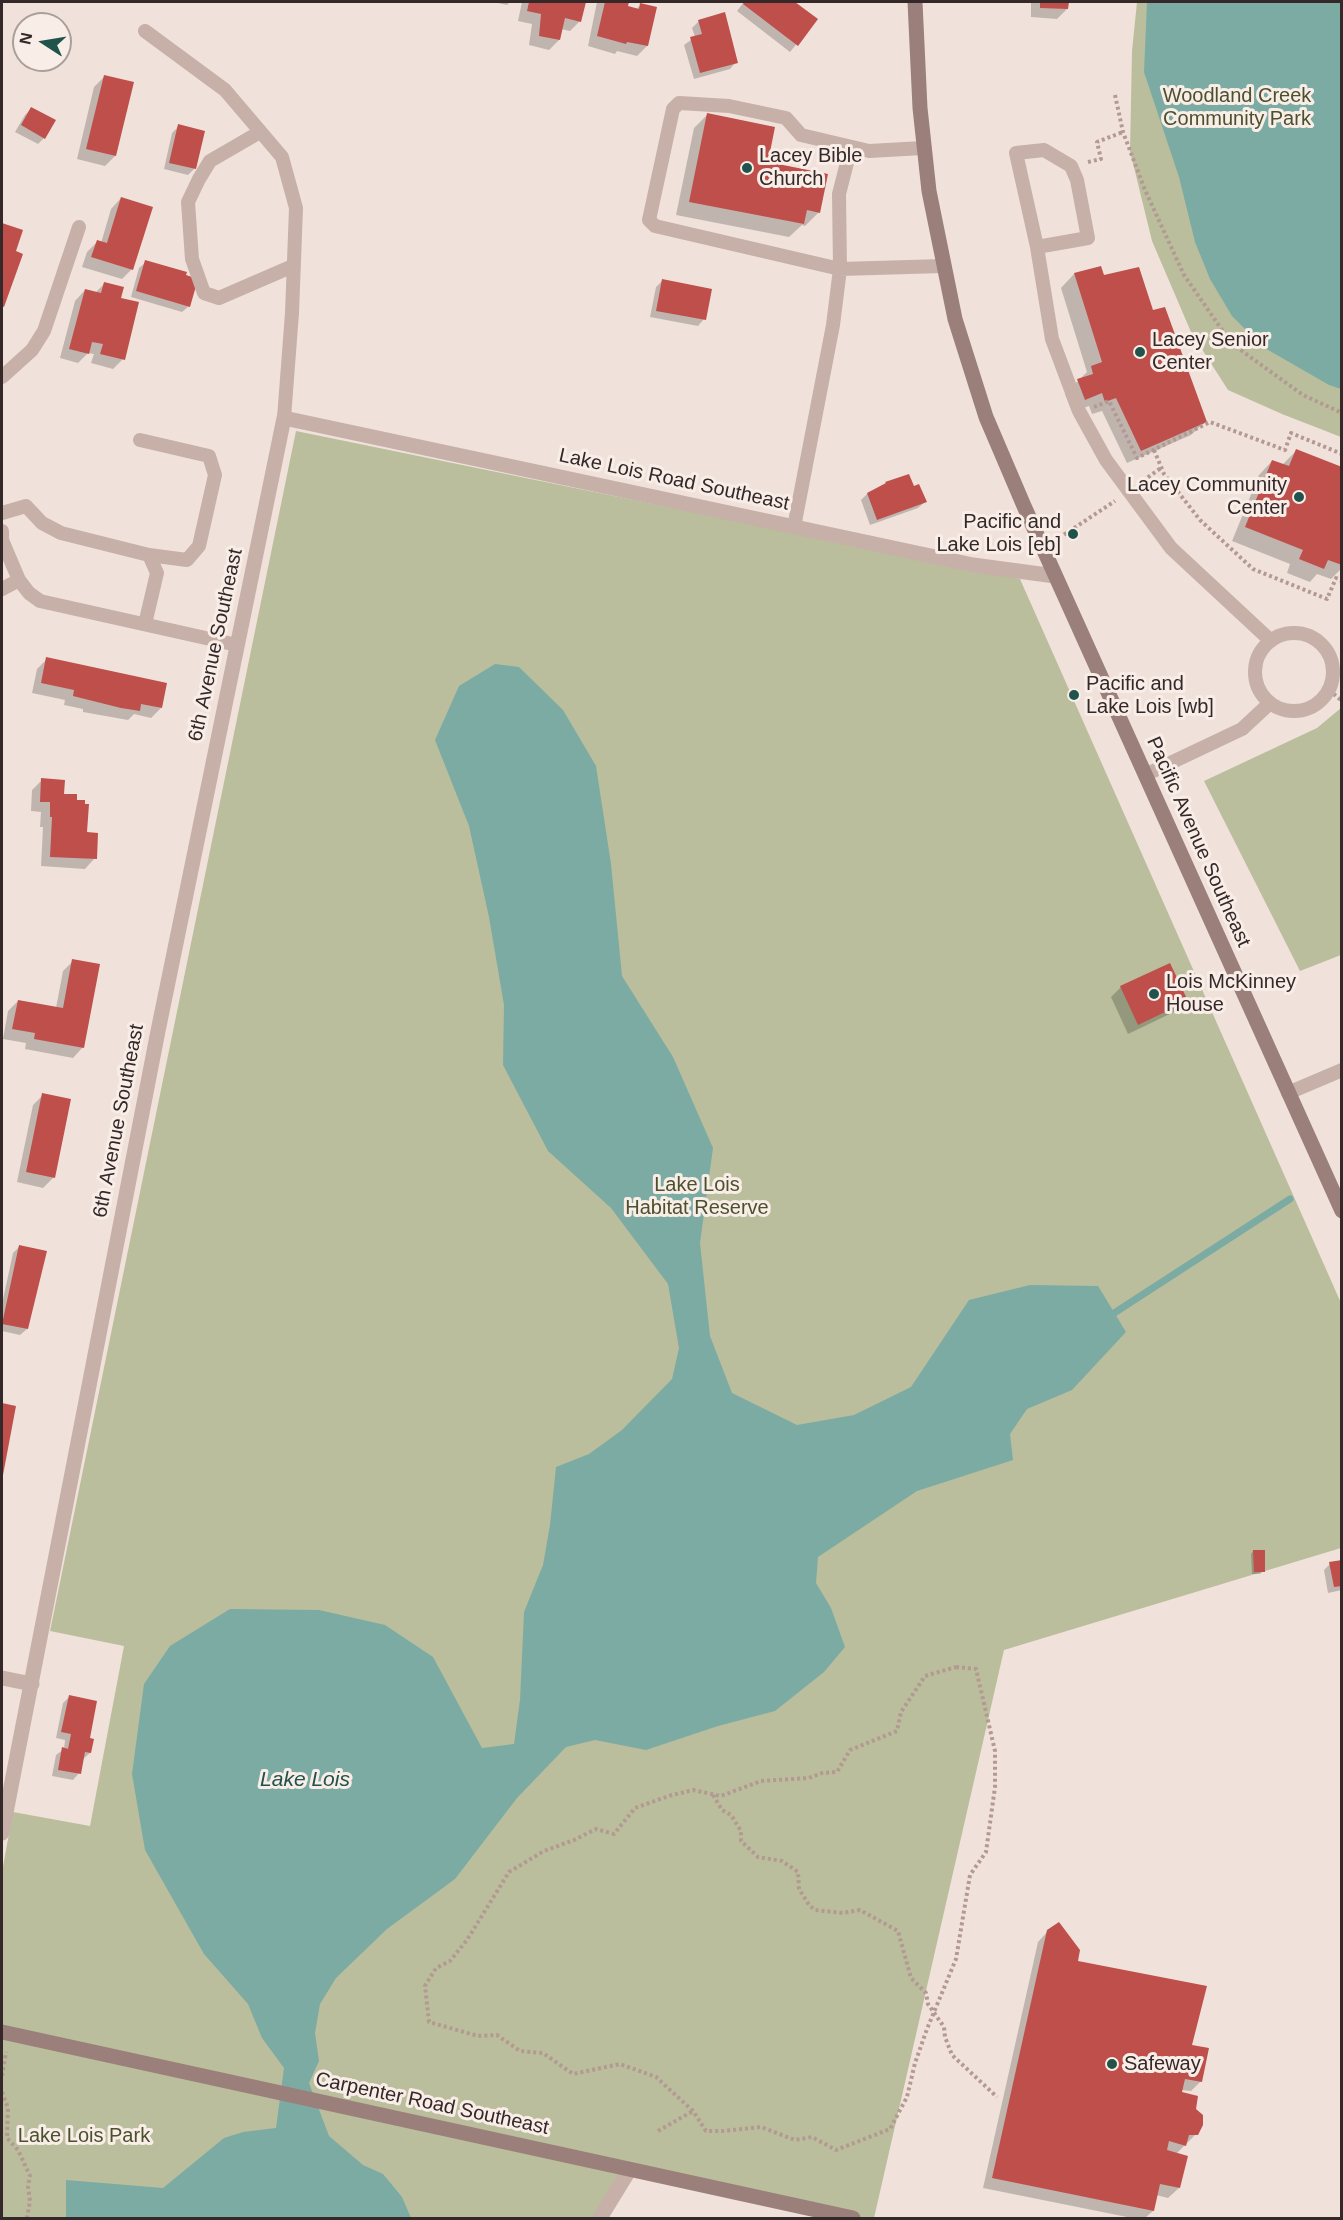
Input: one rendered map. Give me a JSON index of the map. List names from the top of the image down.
{
  "streets": {
    "main road": ["Pacific Avenue Southeast", "Carpenter Road Southeast"],
    "street": ["Lake Lois Road Southeast", "6th Avenue Southeast"]
  },
  "crossings": [
    ["Lake Lois Road Southeast", "6th Avenue Southeast"],
    ["Lake Lois Road Southeast", "Pacific Avenue Southeast"]
  ],
  "water": ["Lake Lois"],
  "parks": ["Woodland Creek Community Park", "Lake Lois Habitat Reserve", "Lake Lois Park"],
  "places": [
    "Lacey Bible Church",
    "Lacey Senior Center",
    "Lacey Community Center",
    "Pacific and Lake Lois [eb]",
    "Pacific and Lake Lois [wb]",
    "Lois McKinney House",
    "Safeway"
  ],
  "north": "left"
}
